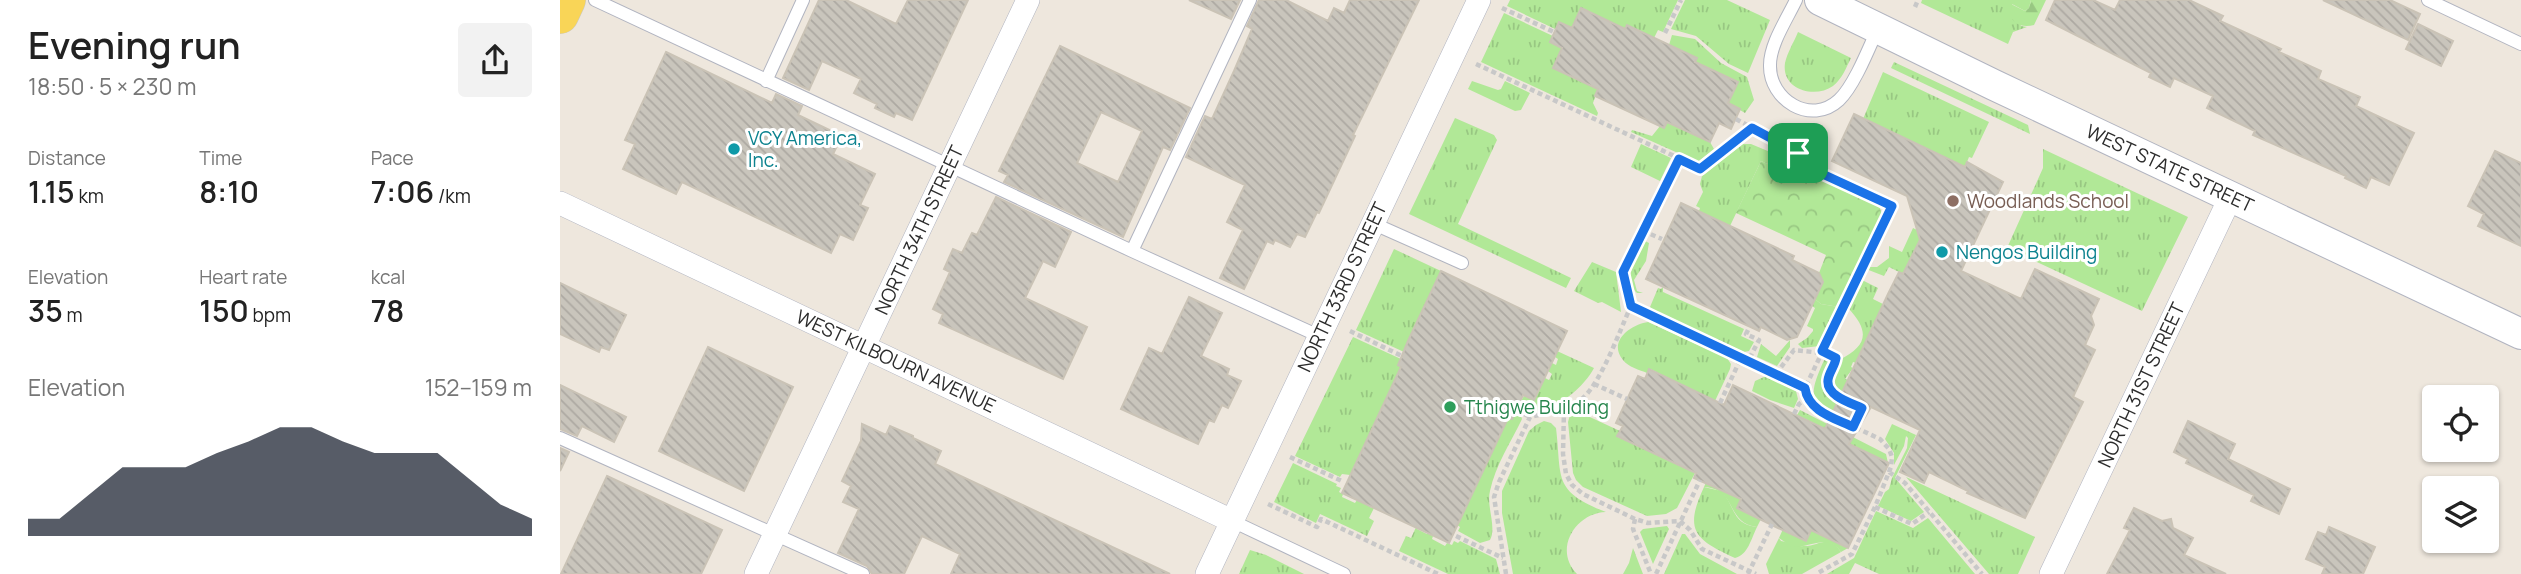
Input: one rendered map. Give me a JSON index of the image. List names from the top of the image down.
{
  "streets": {
    "street": [
      "WEST STATE STREET",
      "NORTH 34TH STREET",
      "NORTH 33RD STREET",
      "WEST KILBOURN AVENUE",
      "NORTH 31ST STREET"
    ]
  },
  "crossings": [
    ["WEST STATE STREET", "NORTH 31ST STREET"],
    ["NORTH 34TH STREET", "WEST KILBOURN AVENUE"],
    ["NORTH 33RD STREET", "WEST KILBOURN AVENUE"]
  ],
  "places": [
    "VCY America, Inc.",
    "Woodlands School",
    "Nengos Building",
    "Tthigwe Building"
  ],
  "page": {
    "heading": ["Evening run", "18:50 · 5 × 230 m"],
    "stats": [
      ["Distance", "1.15 km"],
      ["Time", "8:10"],
      ["Pace", "7:06 /km"],
      ["Elevation", "35 m"],
      ["Heart rate", "150 bpm"],
      ["kcal", "78"]
    ],
    "chart": ["Elevation", "152–159 m"]
  }
}
